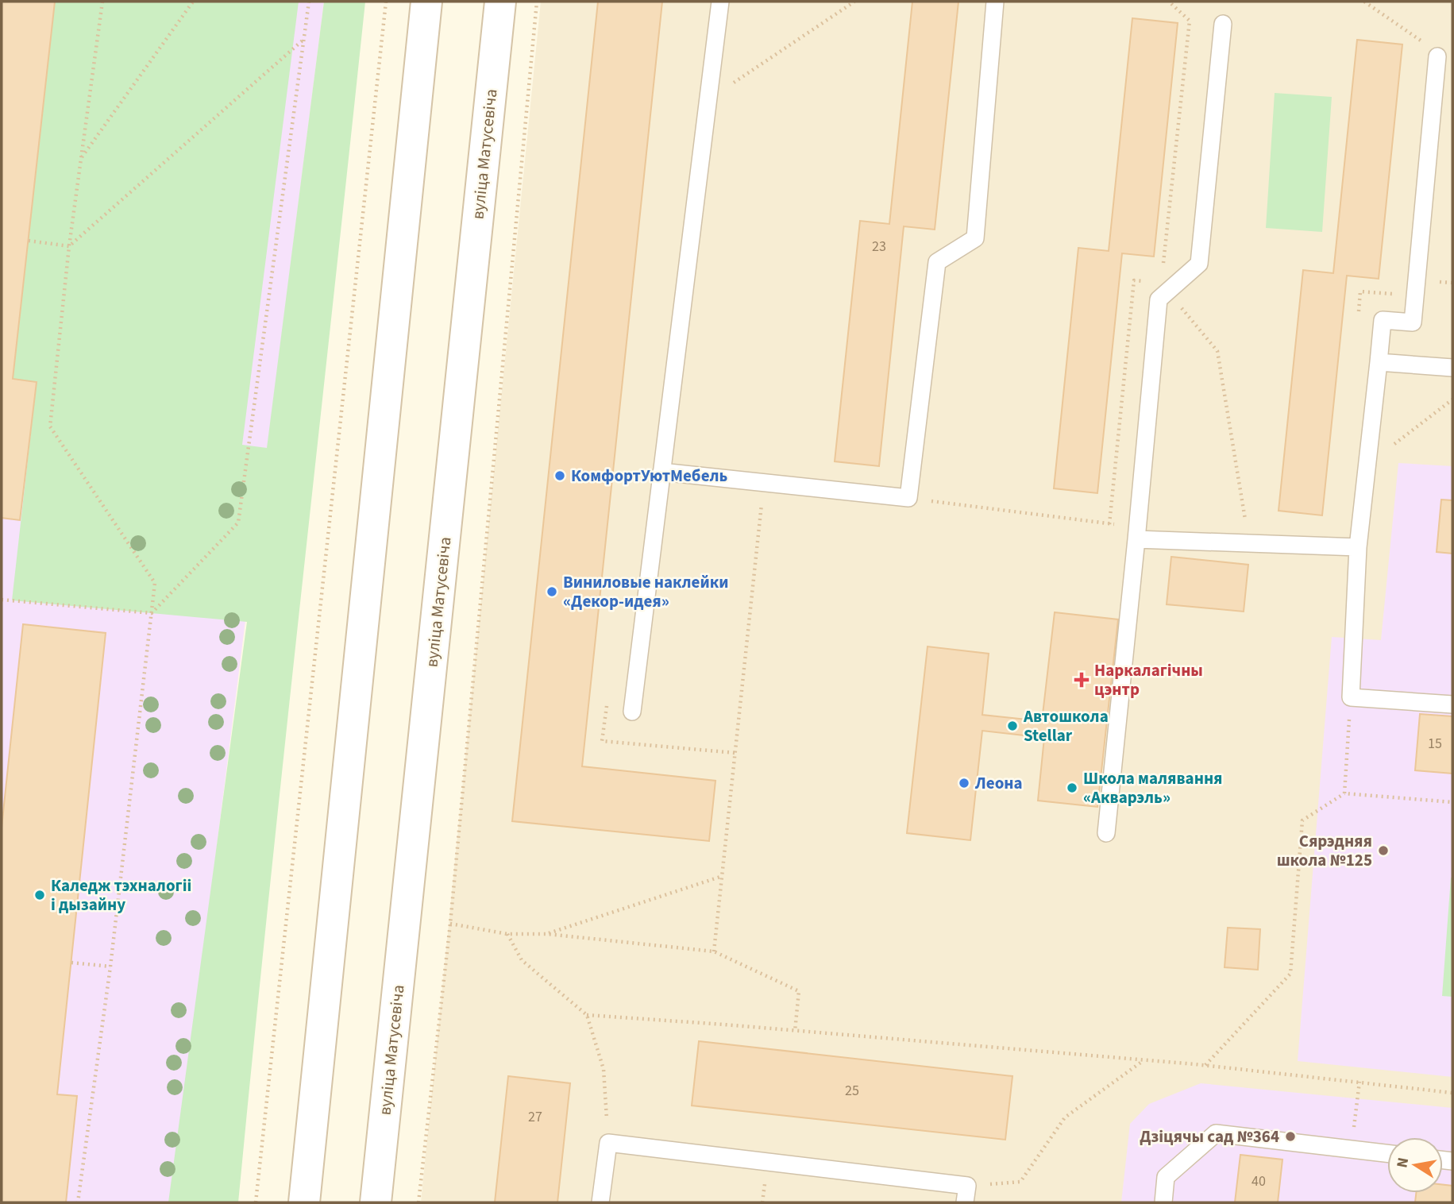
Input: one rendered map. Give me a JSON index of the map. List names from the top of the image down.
{
  "streets": {
    "main road": ["вуліца Матусевіча"]
  },
  "places": {
    "other": [
      "КомфортУютМебель",
      "Виниловые наклейки «Декор-идея»",
      "Автошкола Stellar",
      "Леона",
      "Школа малявання «Акварэль»",
      "Сярэдняя школа №125",
      "Каледж тэхналогіі і дызайну",
      "Дзіцячы сад №364"
    ],
    "health": ["Наркалагічны цэнтр"]
  },
  "house_numbers": [
    "23",
    "15",
    "25",
    "27",
    "40"
  ],
  "north": "left"
}
